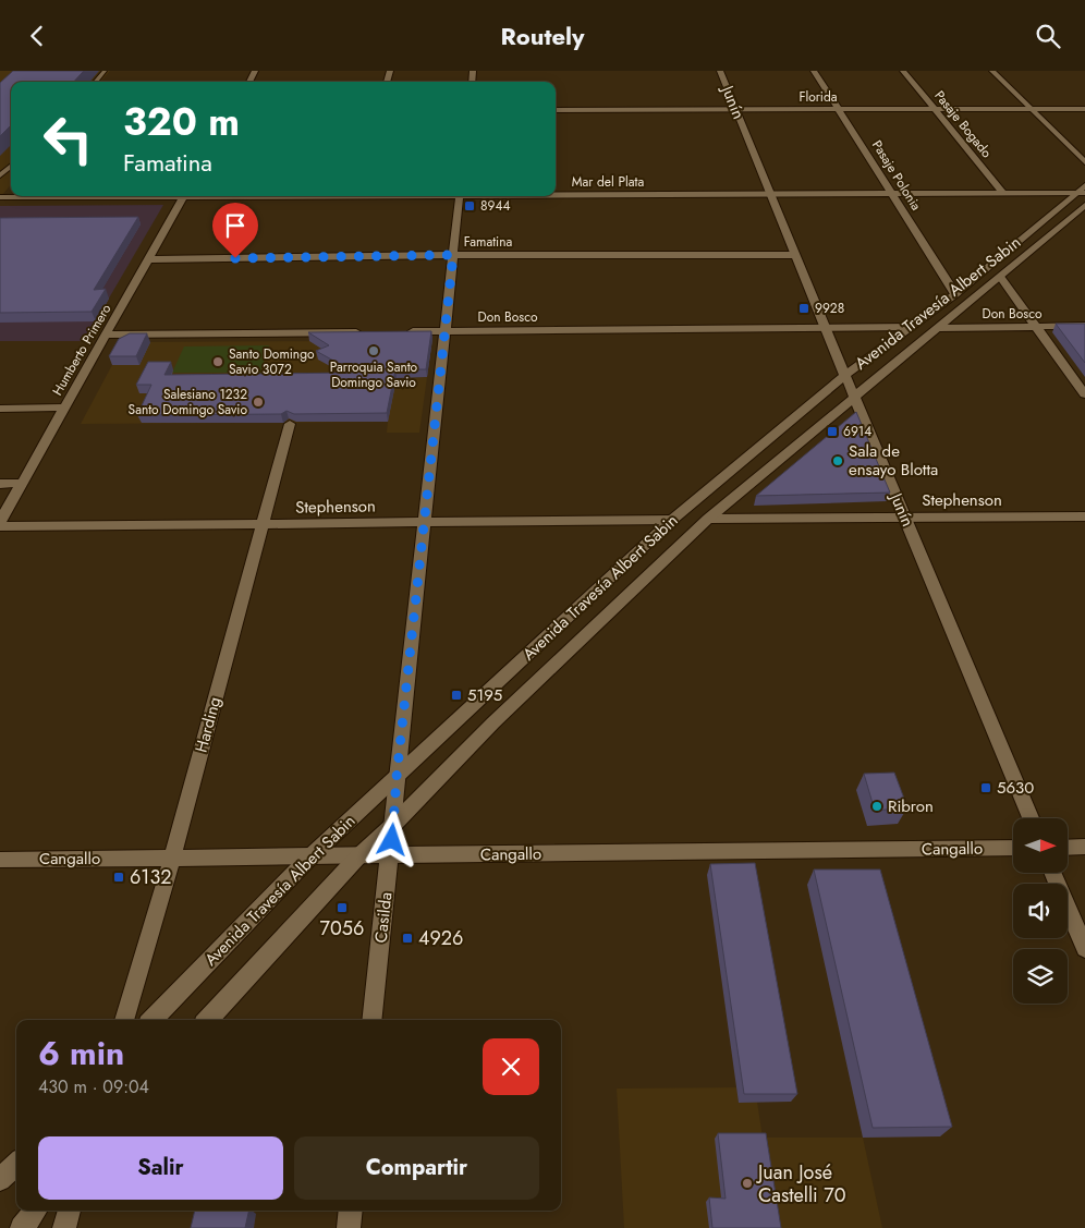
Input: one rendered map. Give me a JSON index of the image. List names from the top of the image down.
{
  "streets": {
    "street": [
      "Florida",
      "Junín",
      "Pasaje Bogado",
      "Pasaje Polonia",
      "Mar del Plata",
      "Famatina",
      "Avenida Travesía Albert Sabin",
      "Don Bosco",
      "Humberto Primero",
      "Stephenson",
      "Harding",
      "Cangallo",
      "Casilda"
    ]
  },
  "crossings": [
    ["Florida", "Junín"],
    ["Florida", "Pasaje Bogado"],
    ["Florida", "Pasaje Polonia"],
    ["Junín", "Mar del Plata"],
    ["Junín", "Famatina"],
    ["Junín", "Avenida Travesía Albert Sabin"],
    ["Junín", "Don Bosco"],
    ["Junín", "Stephenson"],
    ["Pasaje Bogado", "Mar del Plata"],
    ["Pasaje Polonia", "Mar del Plata"],
    ["Pasaje Polonia", "Avenida Travesía Albert Sabin"],
    ["Mar del Plata", "Avenida Travesía Albert Sabin"],
    ["Famatina", "Humberto Primero"],
    ["Famatina", "Casilda"],
    ["Avenida Travesía Albert Sabin", "Don Bosco"],
    ["Avenida Travesía Albert Sabin", "Stephenson"],
    ["Avenida Travesía Albert Sabin", "Cangallo"],
    ["Avenida Travesía Albert Sabin", "Casilda"],
    ["Don Bosco", "Casilda"],
    ["Stephenson", "Harding"],
    ["Stephenson", "Casilda"],
    ["Harding", "Cangallo"],
    ["Cangallo", "Casilda"]
  ],
  "places": {
    "transit": [
      "8944",
      "9928",
      "6914",
      "5195",
      "5630",
      "6132",
      "7056",
      "4926"
    ],
    "other": [
      "Parroquia Santo Domingo Savio",
      "Santo Domingo Savio 3072",
      "Salesiano 1232 Santo Domingo Savio",
      "Sala de ensayo Blotta",
      "Ribron",
      "Juan José Castelli 70"
    ]
  },
  "north": "right",
  "page": {
    "header": "Routely",
    "turn": ["320 m", "Famatina"],
    "heading": ["6 min", "430 m · 09:04"],
    "buttons": ["Salir", "Compartir"]
  }
}
